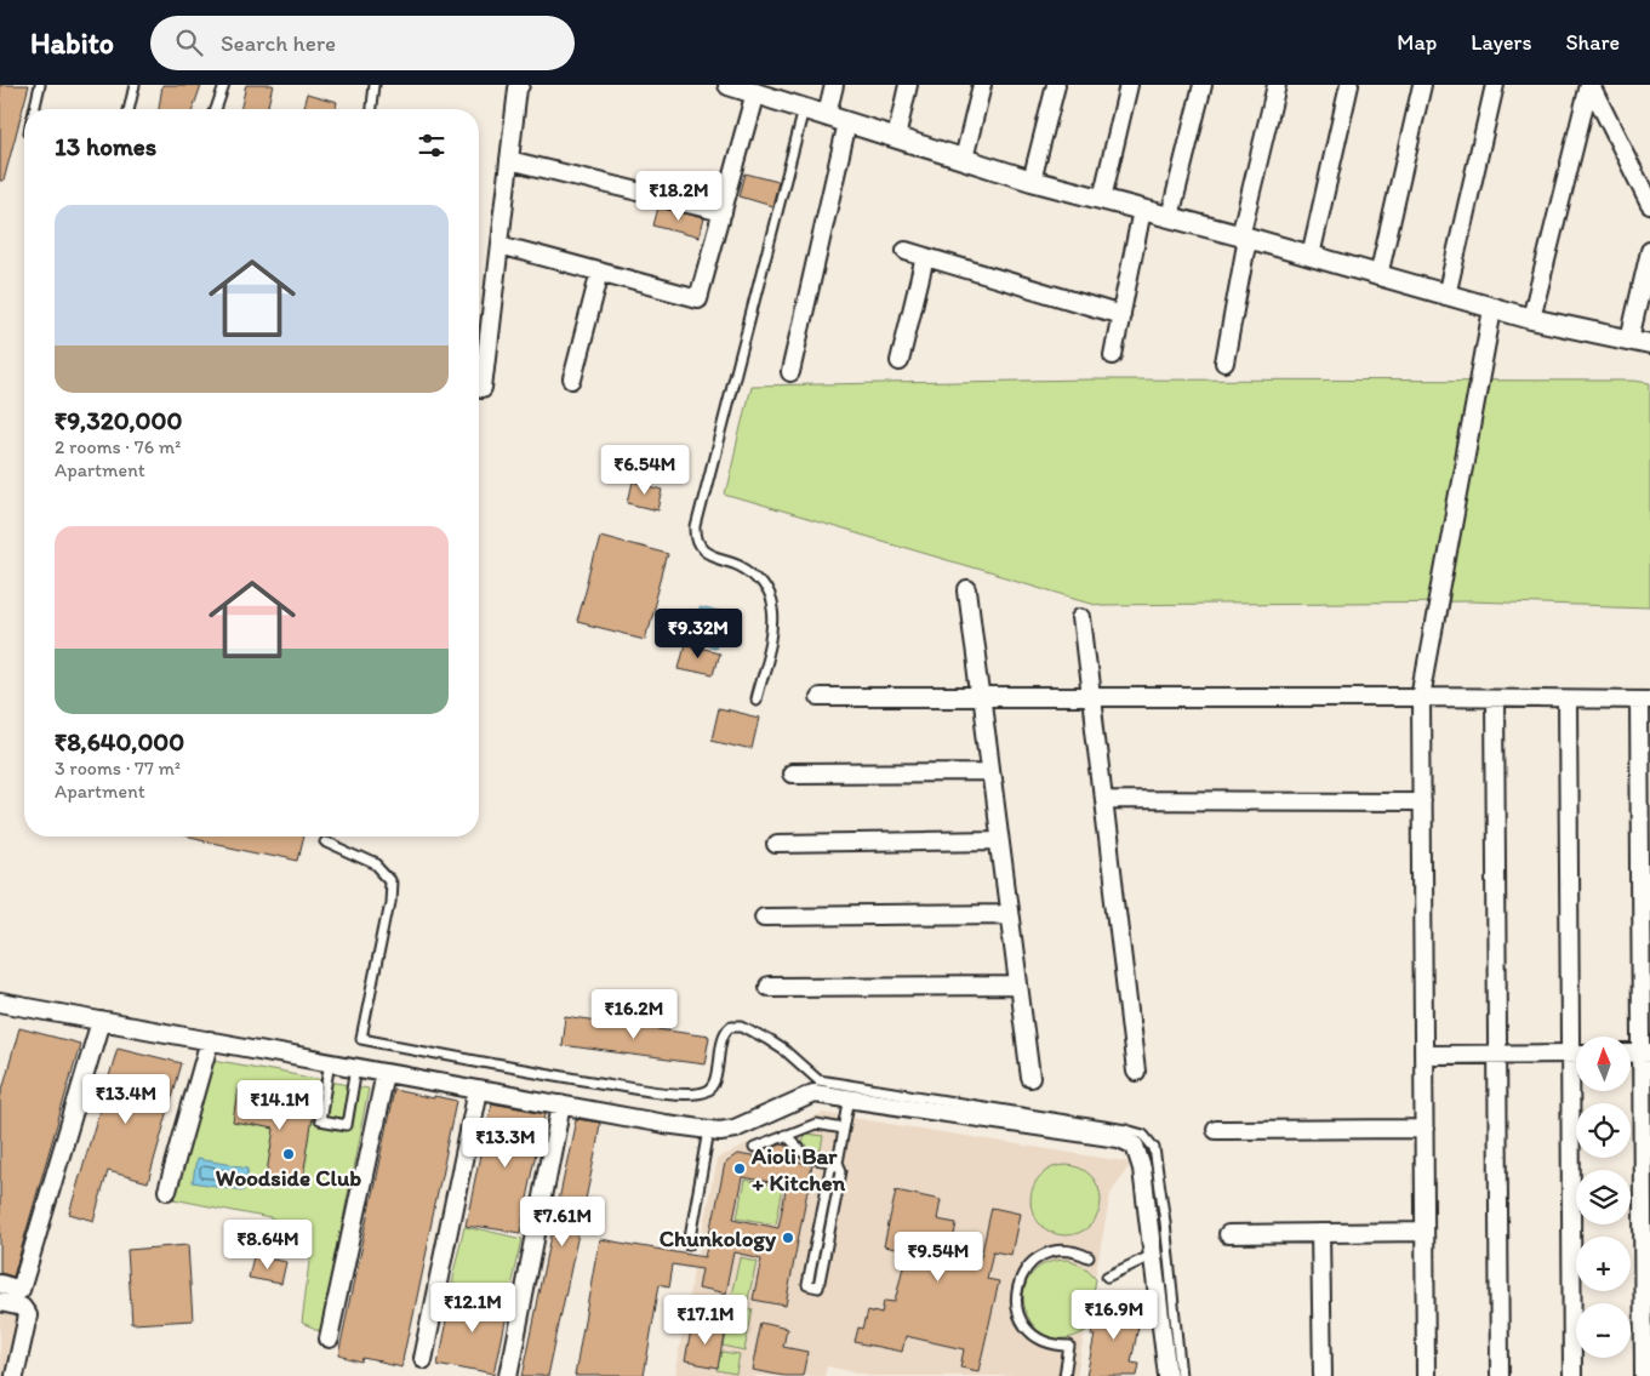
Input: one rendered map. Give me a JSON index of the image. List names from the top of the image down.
{
  "places": ["Woodside Club", "Aioli Bar + Kitchen", "Chunkology"],
  "north": "top",
  "page": {
    "header": "Habito",
    "search": "Search here",
    "nav": ["Map", "Layers", "Share"],
    "heading": "13 homes",
    "price": [
      "₹18.2M",
      "₹6.54M",
      "₹9.32M",
      "₹16.2M",
      "₹13.4M",
      "₹14.1M",
      "₹13.3M",
      "₹7.61M",
      "₹8.64M",
      "₹9.54M",
      "₹12.1M",
      "₹16.9M",
      "₹17.1M"
    ],
    "list": [
      {
        "name": "₹9,320,000",
        "note": "2 rooms · 76 m² · Apartment"
      },
      {
        "name": "₹8,640,000",
        "note": "3 rooms · 77 m² · Apartment"
      }
    ],
    "map_buttons": ["+", "−"]
  }
}
